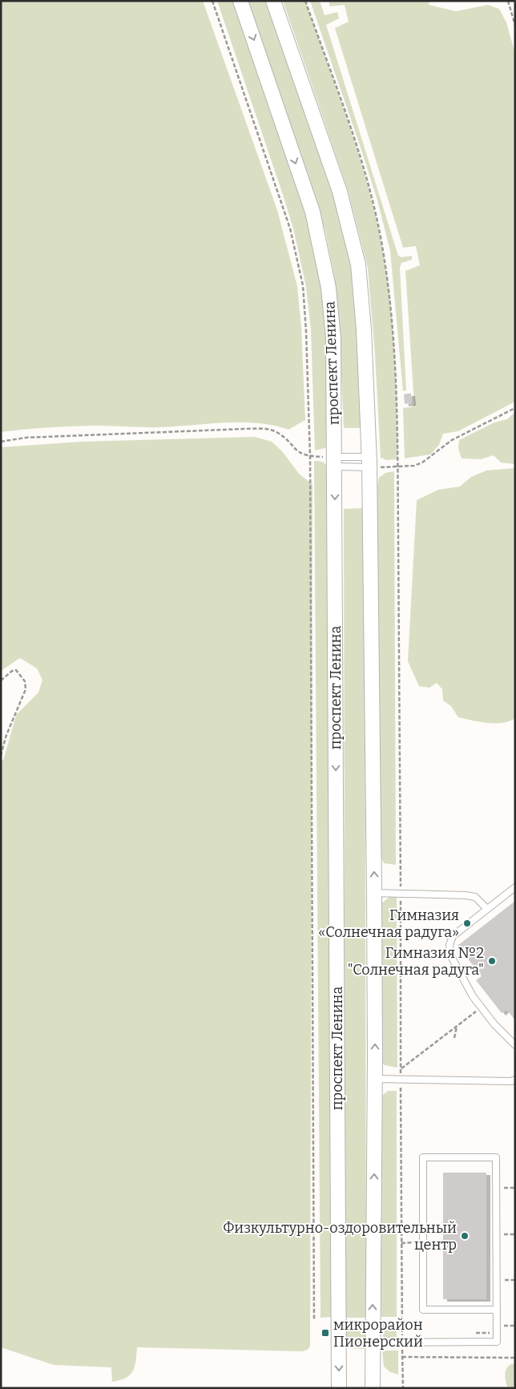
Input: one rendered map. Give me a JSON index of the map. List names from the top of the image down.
{
  "streets": {
    "street": ["проспект Ленина"]
  },
  "places": {
    "other": ["Гимназия «Солнечная радуга»", "Гимназия №2 \"Солнечная радуга\"", "Физкультурно-оздоровительный центр"],
    "transit": ["микрорайон Пионерский"]
  }
}
